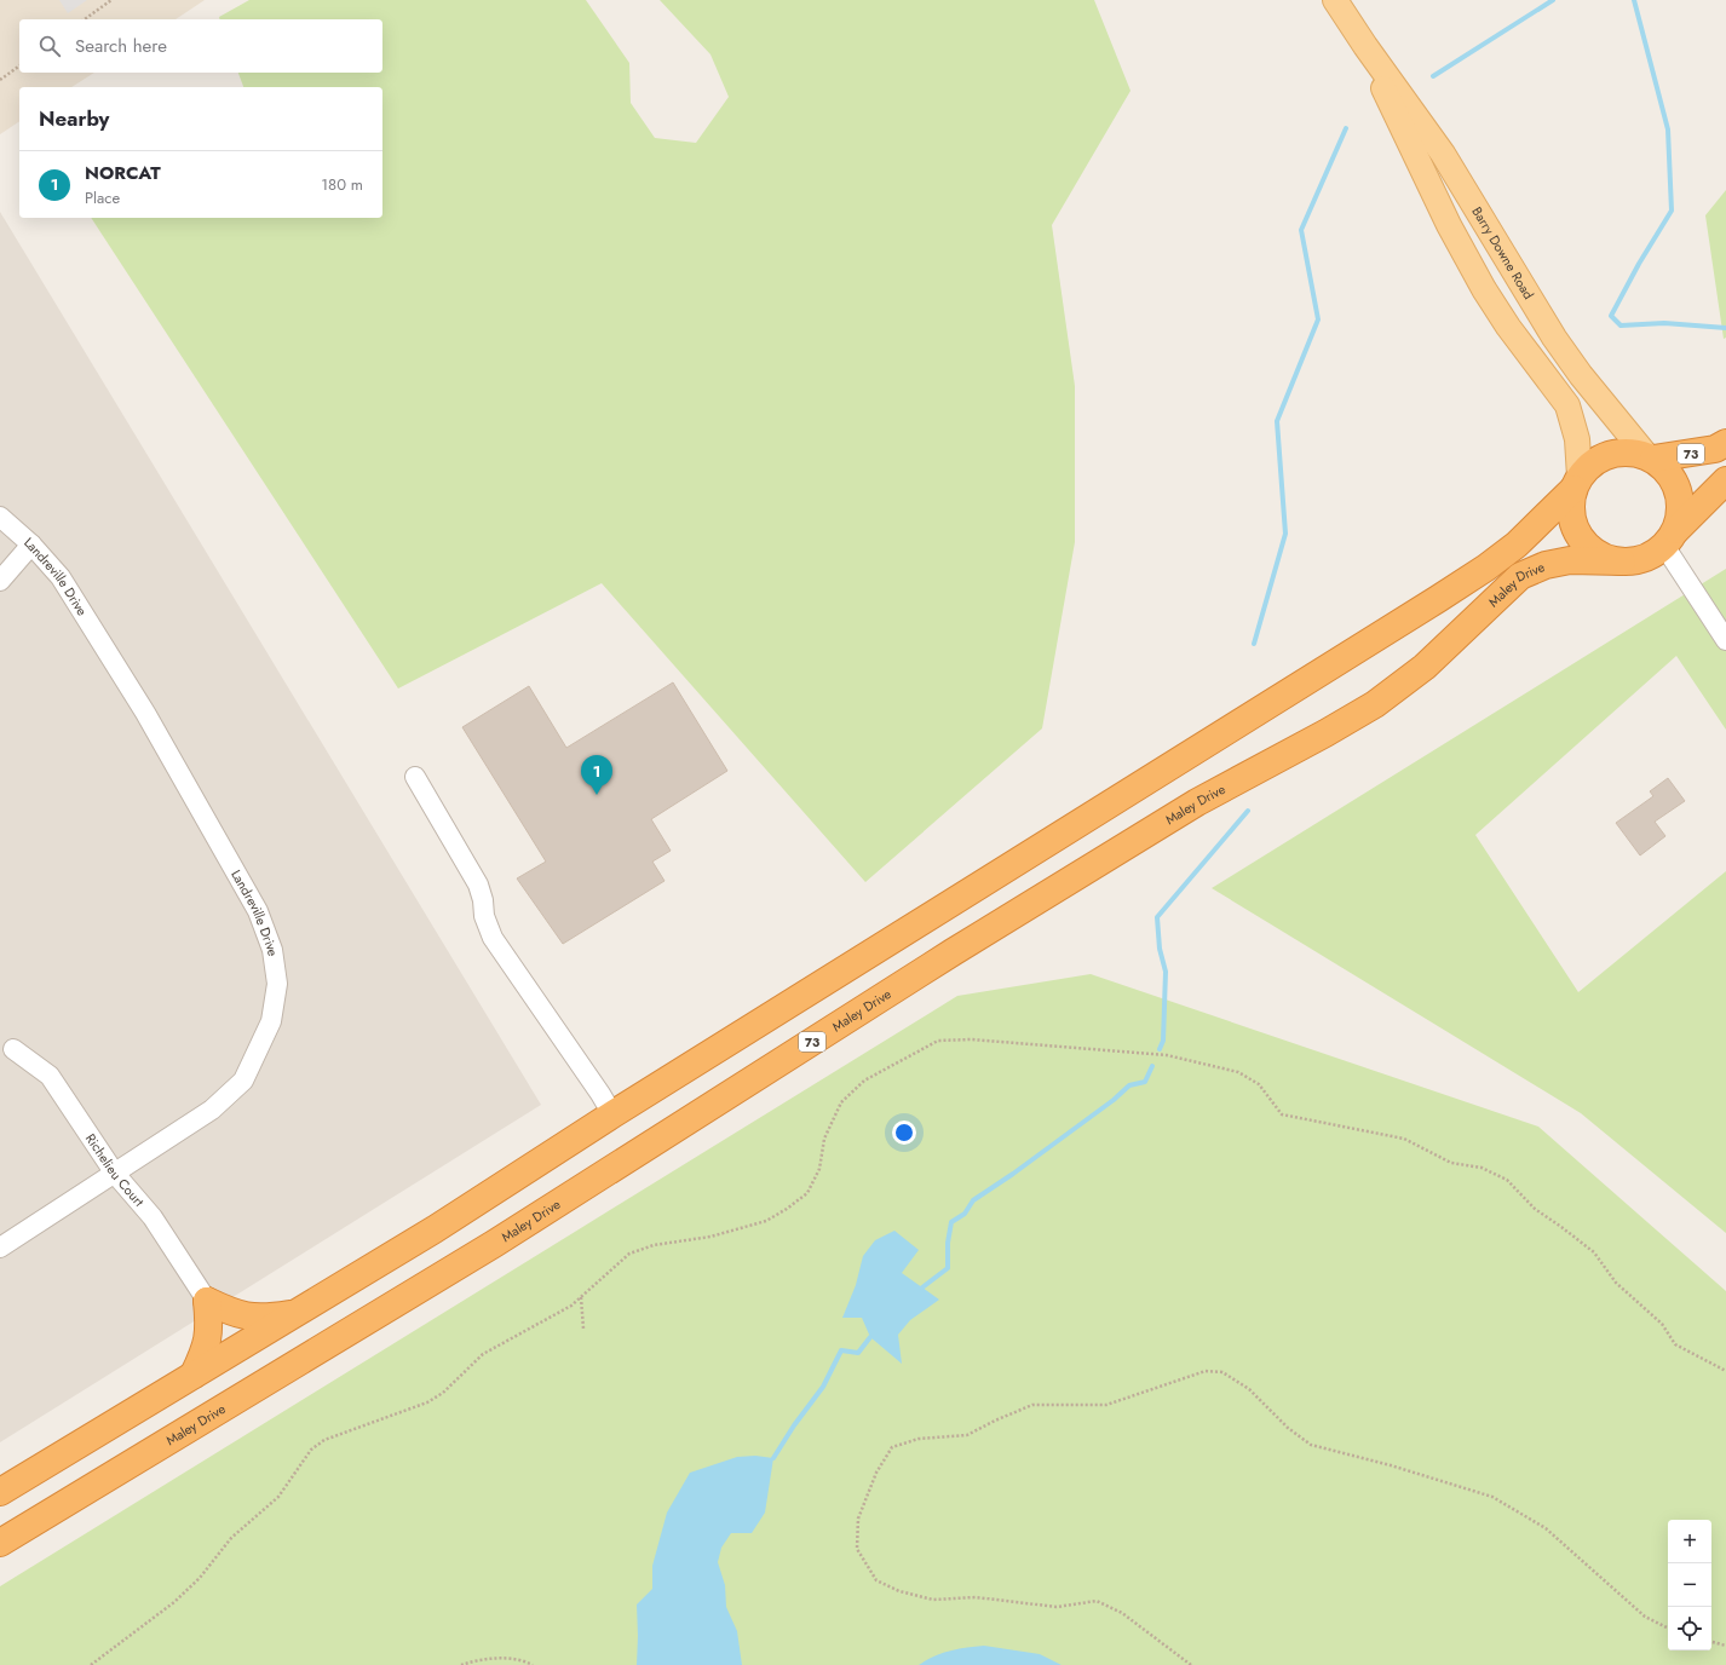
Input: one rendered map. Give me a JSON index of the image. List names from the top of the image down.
{
  "streets": {
    "highway": ["73", "Maley Drive"],
    "main road": ["Barry Downe Road"],
    "street": ["Landreville Drive", "Richelieu Court"]
  },
  "crossings": [
    ["Barry Downe Road", "73"],
    ["Barry Downe Road", "Maley Drive"],
    ["73", "Maley Drive"],
    ["Landreville Drive", "Richelieu Court"]
  ],
  "page": {
    "search": "Search here",
    "heading": "Nearby",
    "list": [
      {
        "mark": "1",
        "name": "NORCAT",
        "note": "Place",
        "value": "180 m"
      }
    ],
    "pins": "1",
    "map_buttons": ["+", "−"]
  }
}
